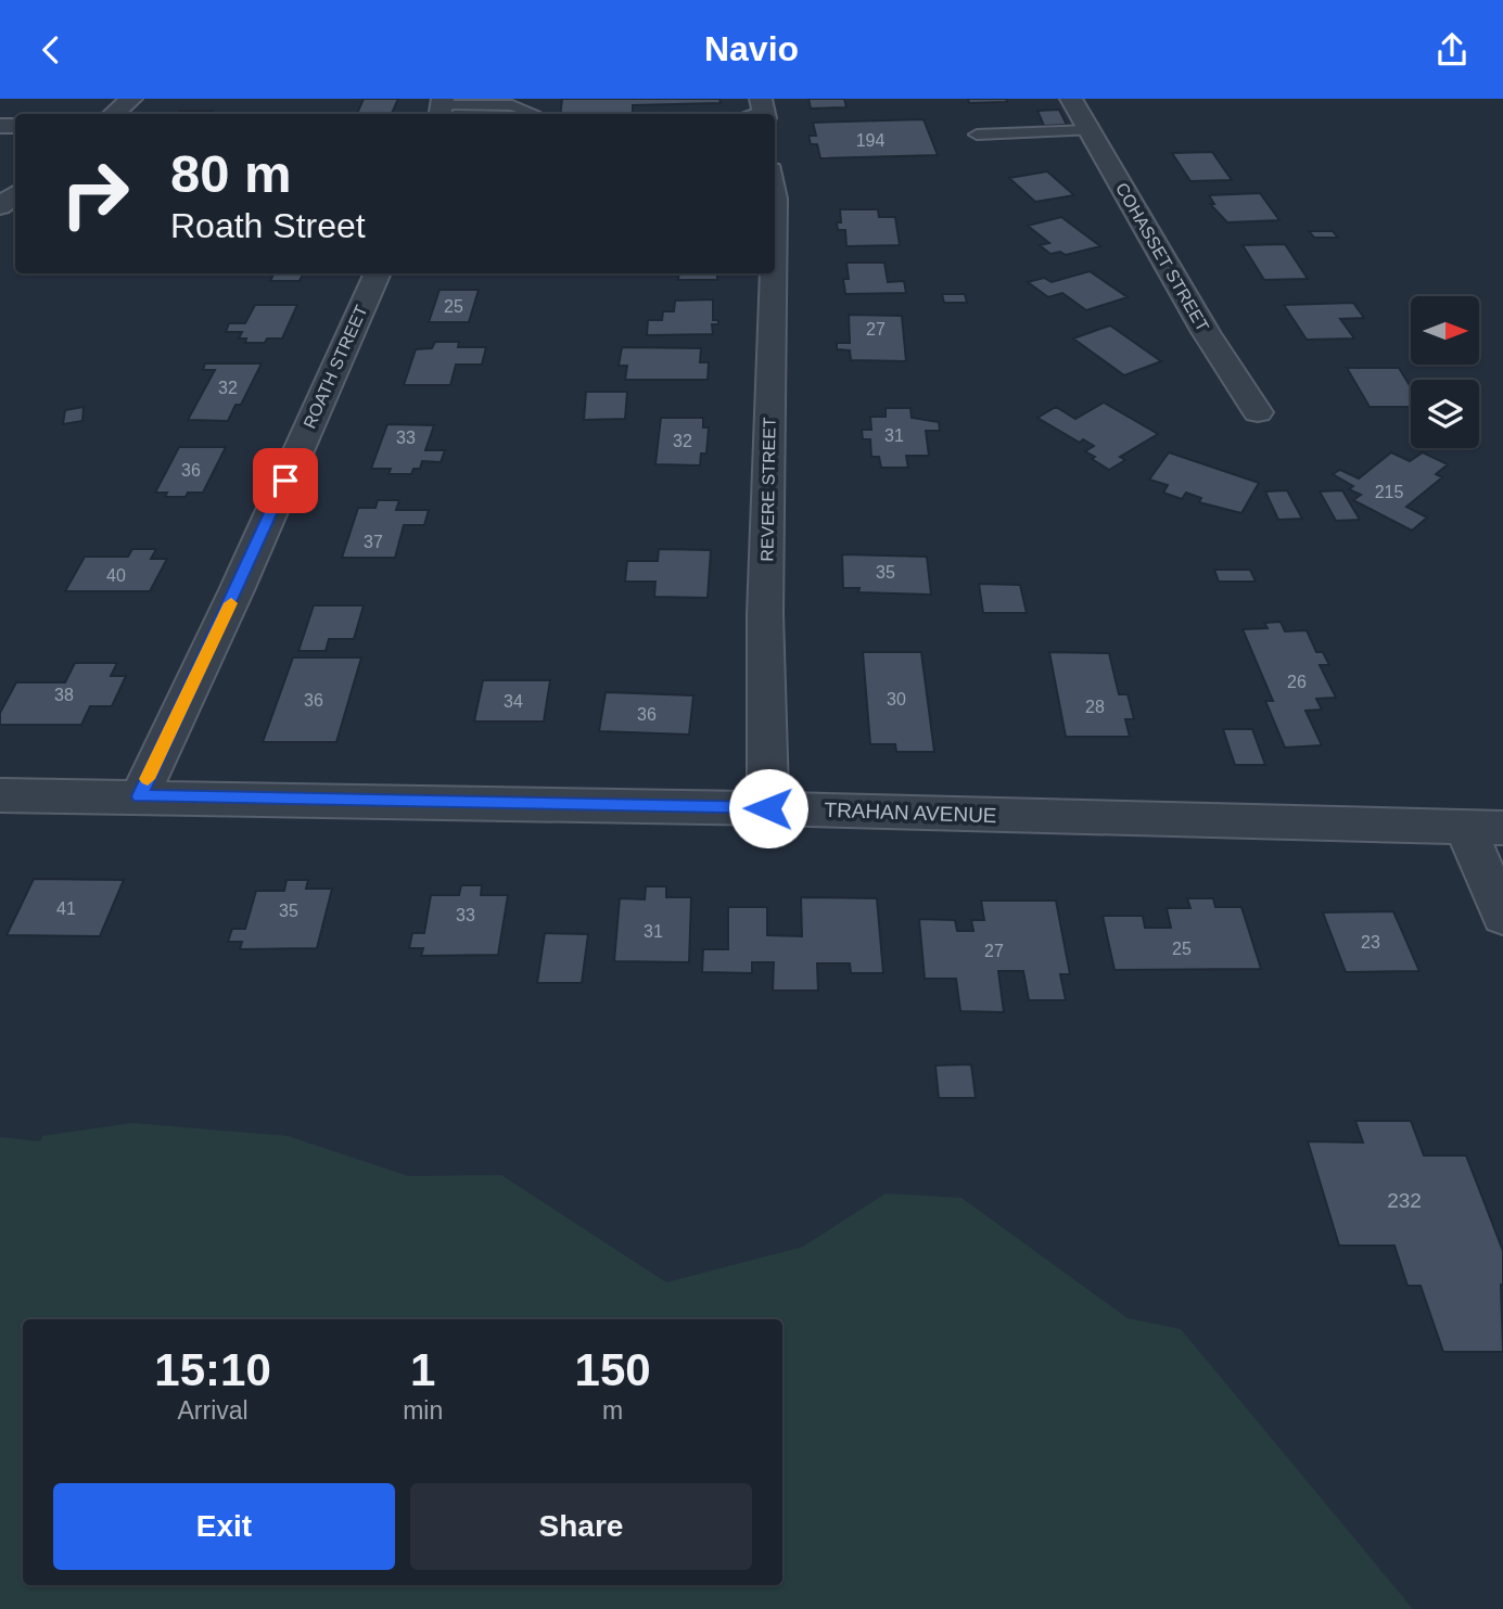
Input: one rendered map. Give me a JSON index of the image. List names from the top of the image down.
{
  "streets": {
    "street": [
      "COHASSET STREET",
      "ROATH STREET",
      "REVERE STREET",
      "TRAHAN AVENUE"
    ]
  },
  "crossings": [
    ["ROATH STREET", "TRAHAN AVENUE"],
    ["REVERE STREET", "TRAHAN AVENUE"]
  ],
  "house_numbers": [
    "194",
    "25",
    "27",
    "32",
    "31",
    "33",
    "32",
    "36",
    "215",
    "37",
    "35",
    "40",
    "26",
    "38",
    "30",
    "36",
    "34",
    "28",
    "36",
    "41",
    "35",
    "33",
    "31",
    "23",
    "25",
    "27",
    "232"
  ],
  "north": "right",
  "page": {
    "header": "Navio",
    "turn": ["80 m", "Roath Street"],
    "eta": [
      "15:10",
      "Arrival",
      "1",
      "min",
      "150",
      "m"
    ],
    "buttons": ["Exit", "Share"]
  }
}
